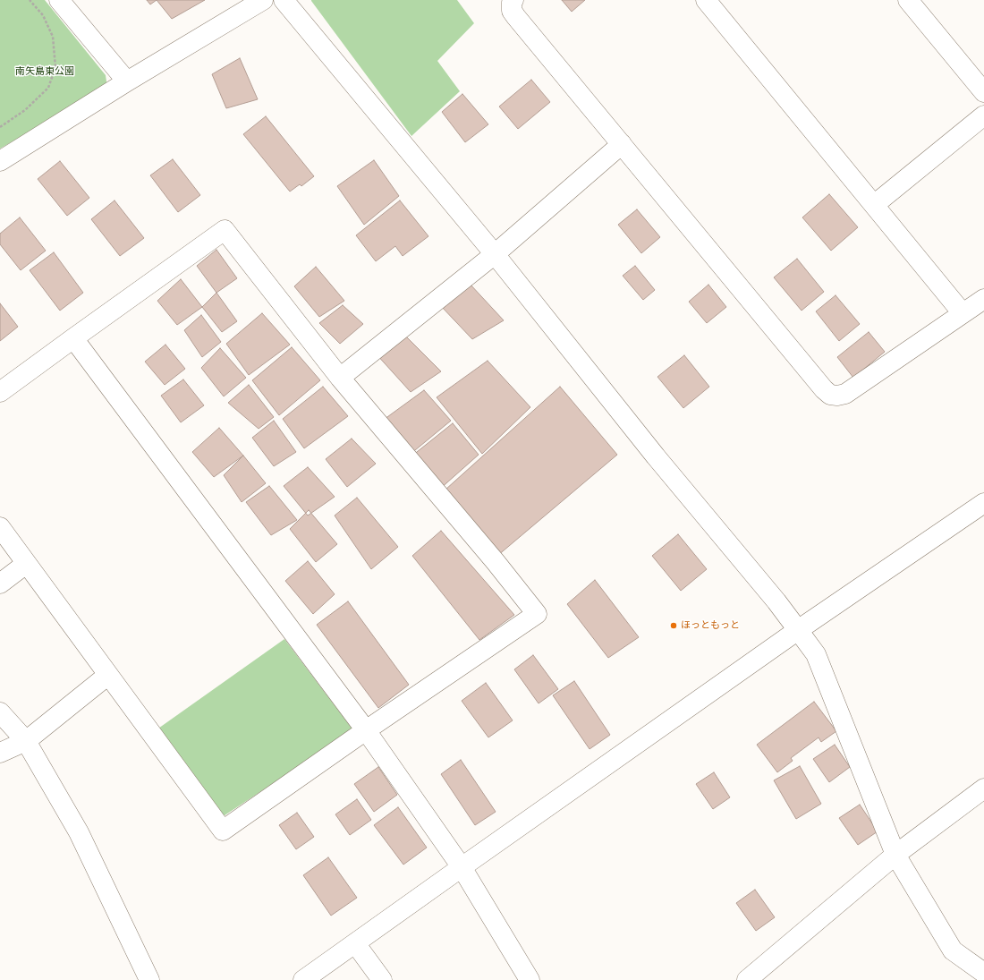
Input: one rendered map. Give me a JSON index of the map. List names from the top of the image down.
{
  "parks": ["南矢島東公園"],
  "places": ["ほっともっと"]
}
